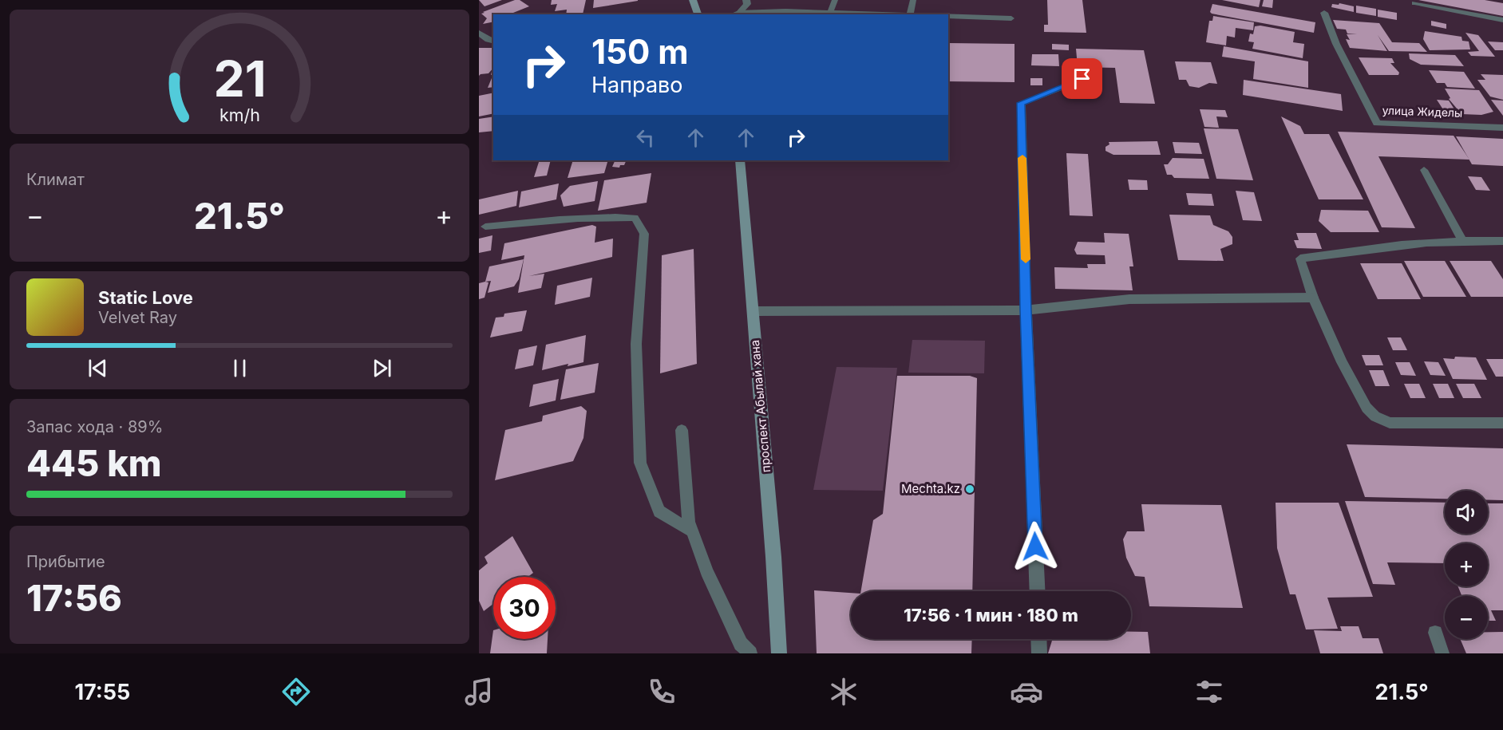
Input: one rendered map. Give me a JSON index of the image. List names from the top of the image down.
{
  "streets": {
    "main road": ["проспект Абылай хана"],
    "street": ["улица Жиделы"]
  },
  "places": ["Mechta.kz"],
  "page": {
    "turn": ["150 m", "Направо"],
    "tile": [
      "Климат",
      ["Запас хода · 89%", "445 km"],
      ["Прибытие", "17:56"]
    ],
    "heat": ["−", "21.5°", "+"],
    "song": ["Static Love", "Velvet Ray"],
    "map_buttons": ["+", "−"],
    "limit": "30",
    "trip": "17:56 · 1 мин · 180 m",
    "tabs": ["17:55", "21.5°"],
    "gauge": ["21", "km/h"]
  }
}
